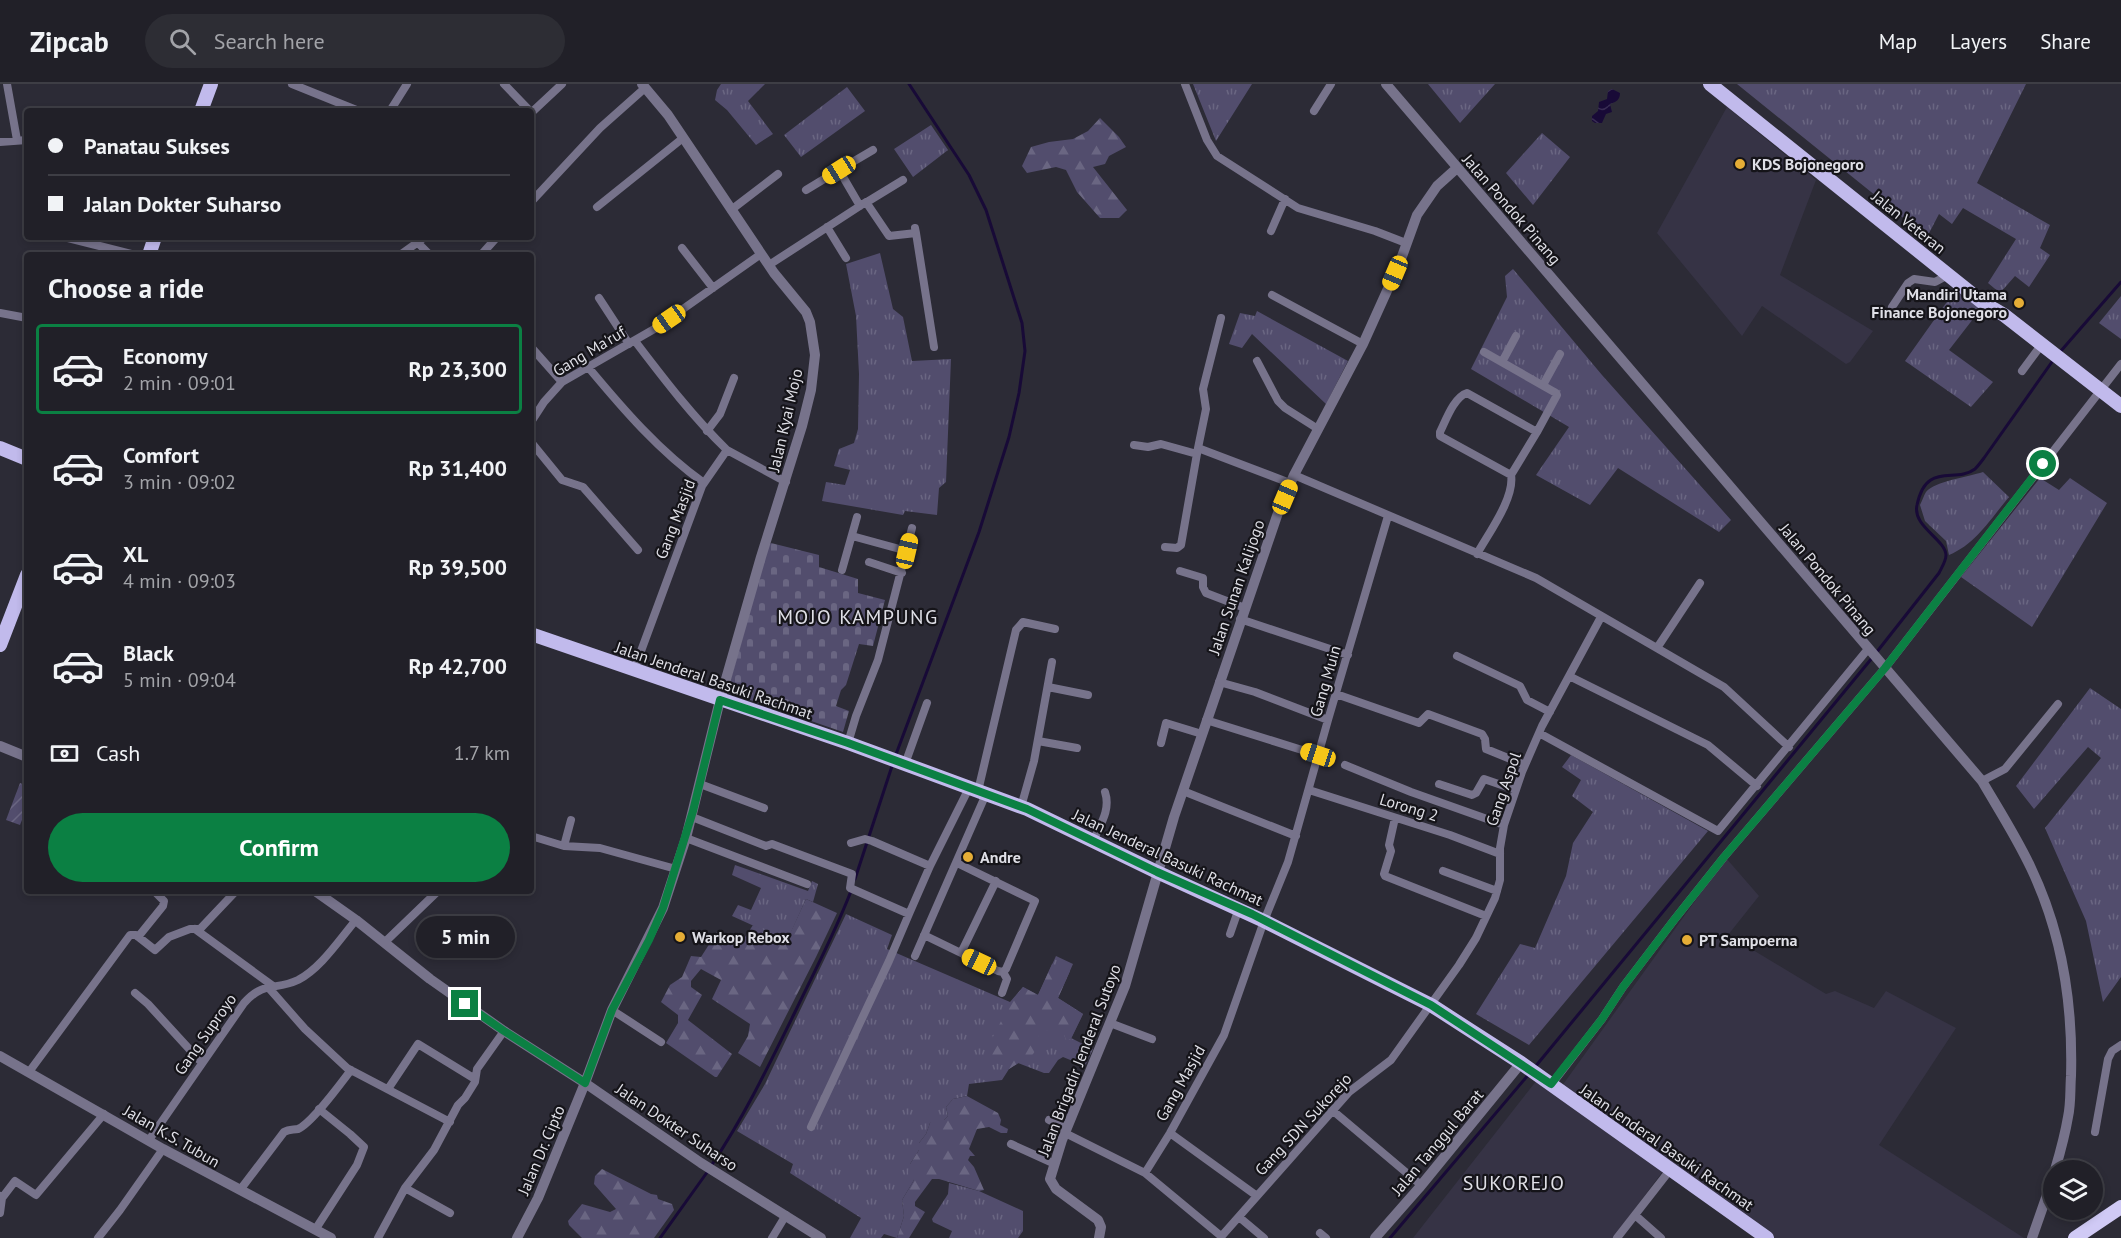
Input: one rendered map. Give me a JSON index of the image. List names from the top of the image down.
{
  "streets": {
    "main road": ["Jalan Veteran", "Jalan Jenderal Basuki Rachmat"],
    "street": [
      "Jalan Pondok Pinang",
      "Gang Ma'ruf",
      "Jalan Kyai Mojo",
      "Gang Masjid",
      "Jalan Sunan Kalijogo",
      "Gang Muin",
      "Gang Aspol",
      "Lorong 2",
      "Gang Suproyo",
      "Jalan Brigadir Jenderal Sutoyo",
      "Gang SDN Sukorejo",
      "Jalan Dokter Suharso",
      "Jalan K.S. Tubun",
      "Jalan Tanggul Barat",
      "Jalan Dr. Cipto"
    ]
  },
  "crossings": [
    ["Jalan Pondok Pinang", "Jalan Sunan Kalijogo"],
    ["Gang Ma'ruf", "Jalan Kyai Mojo"],
    ["Jalan Kyai Mojo", "Jalan Jenderal Basuki Rachmat"],
    ["Jalan Kyai Mojo", "Jalan Dr. Cipto"],
    ["Gang Masjid", "Jalan Jenderal Basuki Rachmat"],
    ["Gang Masjid", "Gang Muin"],
    ["Jalan Sunan Kalijogo", "Jalan Jenderal Basuki Rachmat"],
    ["Jalan Sunan Kalijogo", "Jalan Brigadir Jenderal Sutoyo"],
    ["Jalan Jenderal Basuki Rachmat", "Gang Muin"],
    ["Jalan Jenderal Basuki Rachmat", "Gang Aspol"],
    ["Jalan Jenderal Basuki Rachmat", "Jalan Brigadir Jenderal Sutoyo"],
    ["Jalan Jenderal Basuki Rachmat", "Gang SDN Sukorejo"],
    ["Jalan Jenderal Basuki Rachmat", "Jalan Tanggul Barat"],
    ["Jalan Jenderal Basuki Rachmat", "Jalan Dr. Cipto"],
    ["Gang Muin", "Lorong 2"],
    ["Gang Aspol", "Lorong 2"],
    ["Gang Aspol", "Gang SDN Sukorejo"],
    ["Gang Suproyo", "Jalan Dokter Suharso"],
    ["Gang Suproyo", "Jalan K.S. Tubun"],
    ["Jalan Dokter Suharso", "Jalan Dr. Cipto"]
  ],
  "districts": ["MOJO KAMPUNG", "SUKOREJO"],
  "places": [
    "KDS Bojonegoro",
    "Mandiri Utama Finance Bojonegoro",
    "Andre",
    "Warkop Rebox",
    "PT Sampoerna"
  ],
  "page": {
    "header": "Zipcab",
    "search": "Search here",
    "nav": ["Map", "Layers", "Share"],
    "banner": ["Panatau Sukses", "Jalan Dokter Suharso"],
    "heading": "Choose a ride",
    "list": [
      {
        "name": "Economy",
        "note": "2 min · 09:01",
        "value": "Rp 23,300"
      },
      {
        "name": "Comfort",
        "note": "3 min · 09:02",
        "value": "Rp 31,400"
      },
      {
        "name": "XL",
        "note": "4 min · 09:03",
        "value": "Rp 39,500"
      },
      {
        "name": "Black",
        "note": "5 min · 09:04",
        "value": "Rp 42,700"
      }
    ],
    "pay": ["Cash", "1.7 km"],
    "buttons": "Confirm",
    "bubble": "5 min"
  }
}
